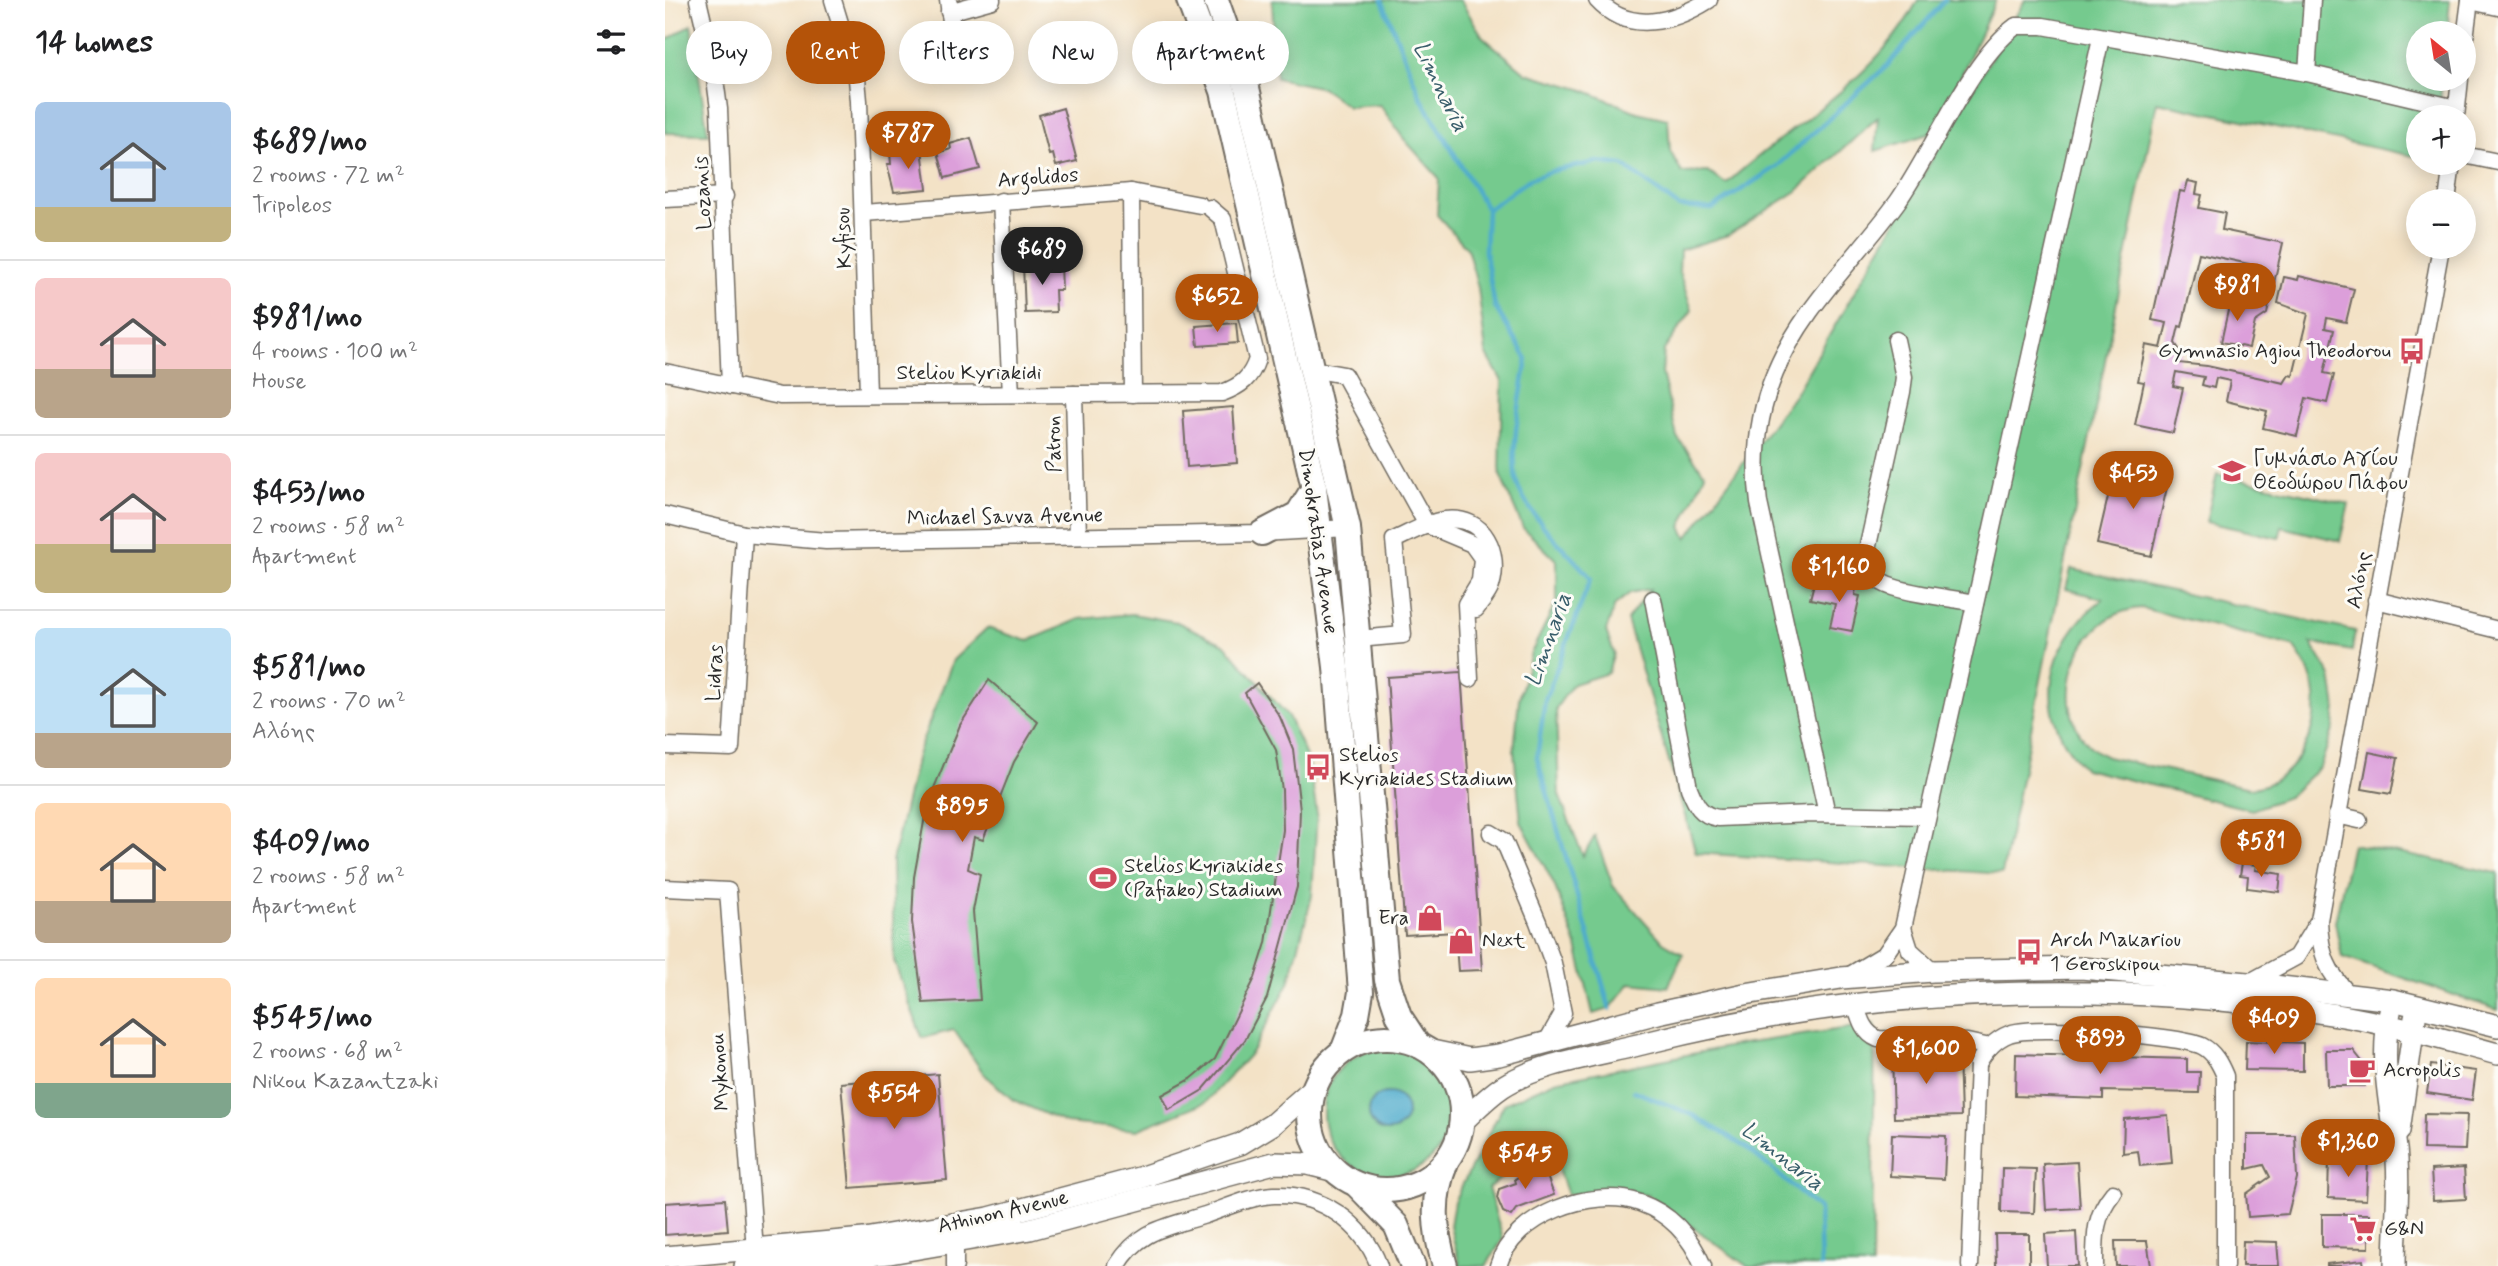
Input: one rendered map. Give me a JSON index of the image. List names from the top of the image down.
{
  "streets": {
    "highway": ["Dimokratias Avenue"],
    "main road": ["Athinon Avenue"],
    "street": [
      "Argolidos",
      "Lozanis",
      "Kyfisou",
      "Steliou Kyriakidi",
      "Patron",
      "Michael Savva Avenue",
      "Αλόης",
      "Lidras",
      "Mykonou"
    ]
  },
  "crossings": [
    ["Argolidos", "Kyfisou"],
    ["Argolidos", "Steliou Kyriakidi"],
    ["Lozanis", "Steliou Kyriakidi"],
    ["Kyfisou", "Steliou Kyriakidi"],
    ["Steliou Kyriakidi", "Patron"],
    ["Patron", "Michael Savva Avenue"],
    ["Michael Savva Avenue", "Dimokratias Avenue"],
    ["Michael Savva Avenue", "Lidras"],
    ["Dimokratias Avenue", "Athinon Avenue"],
    ["Mykonou", "Athinon Avenue"]
  ],
  "water": ["Limnaria"],
  "places": {
    "bus stop": ["Gymnasio Agiou Theodorou", "Stelios Kyriakides Stadium", "Arch Makariou 1 Geroskipou"],
    "school or university": ["Γυμνάσιο Αγίου Θεοδώρου Πάφου"],
    "sports": ["Stelios Kyriakides (Pafiako) Stadium"],
    "shop": ["Era", "Next"],
    "cafe": ["Acropolis"],
    "supermarket": ["G&N"]
  },
  "north": "top left",
  "page": {
    "heading": "14 homes",
    "map_buttons": ["+", "−"],
    "chip": [
      "Buy",
      "Rent",
      "Filters",
      "New",
      "Apartment"
    ],
    "list": [
      {
        "name": "$689/mo",
        "note": "2 rooms · 72 m² · Tripoleos"
      },
      {
        "name": "$981/mo",
        "note": "4 rooms · 100 m² · House"
      },
      {
        "name": "$453/mo",
        "note": "2 rooms · 58 m² · Apartment"
      },
      {
        "name": "$581/mo",
        "note": "2 rooms · 70 m² · Αλόης"
      },
      {
        "name": "$409/mo",
        "note": "2 rooms · 58 m² · Apartment"
      },
      {
        "name": "$545/mo",
        "note": "2 rooms · 68 m² · Nikou Kazantzaki"
      }
    ],
    "price": [
      "$787",
      "$689",
      "$981",
      "$652",
      "$453",
      "$1,160",
      "$895",
      "$581",
      "$409",
      "$893",
      "$1,600",
      "$554",
      "$1,360",
      "$545"
    ]
  }
}
